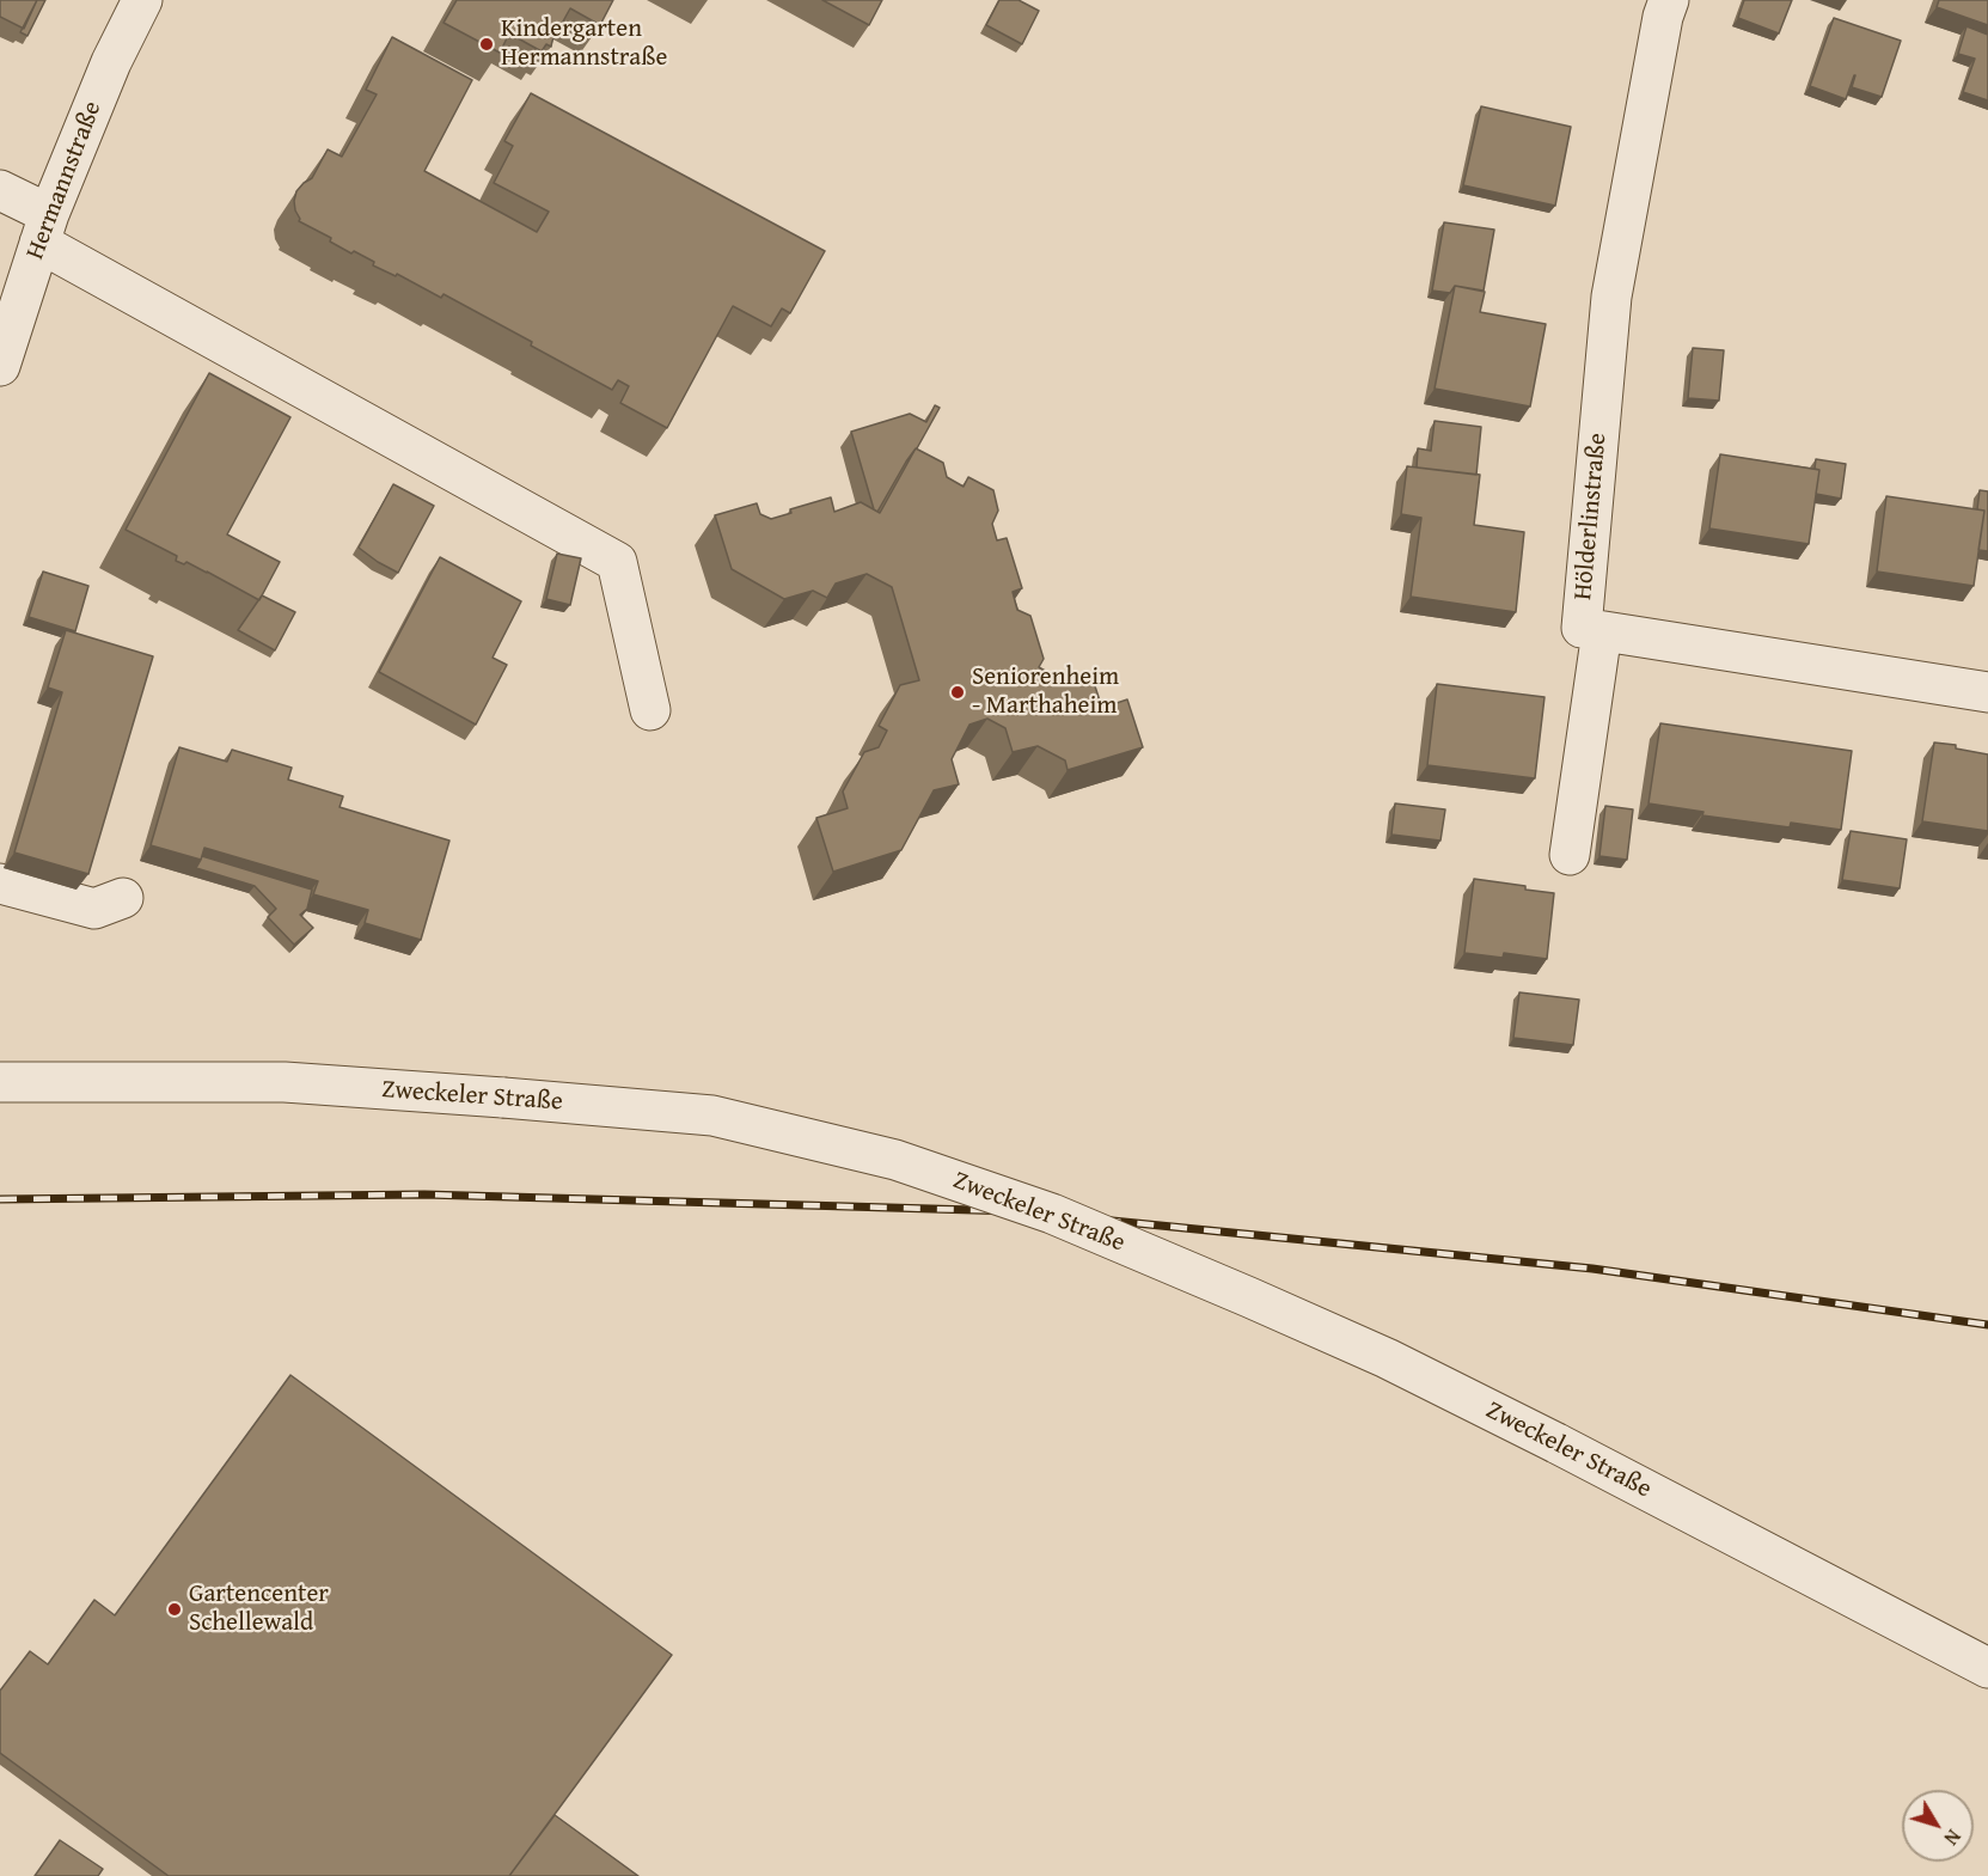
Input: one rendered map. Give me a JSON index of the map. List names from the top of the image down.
{
  "streets": {
    "street": ["Hermannstraße", "Hölderlinstraße", "Zweckeler Straße"]
  },
  "places": ["Kindergarten Hermannstraße", "Seniorenheim - Marthaheim", "Gartencenter Schellewald"],
  "north": "bottom right"
}
